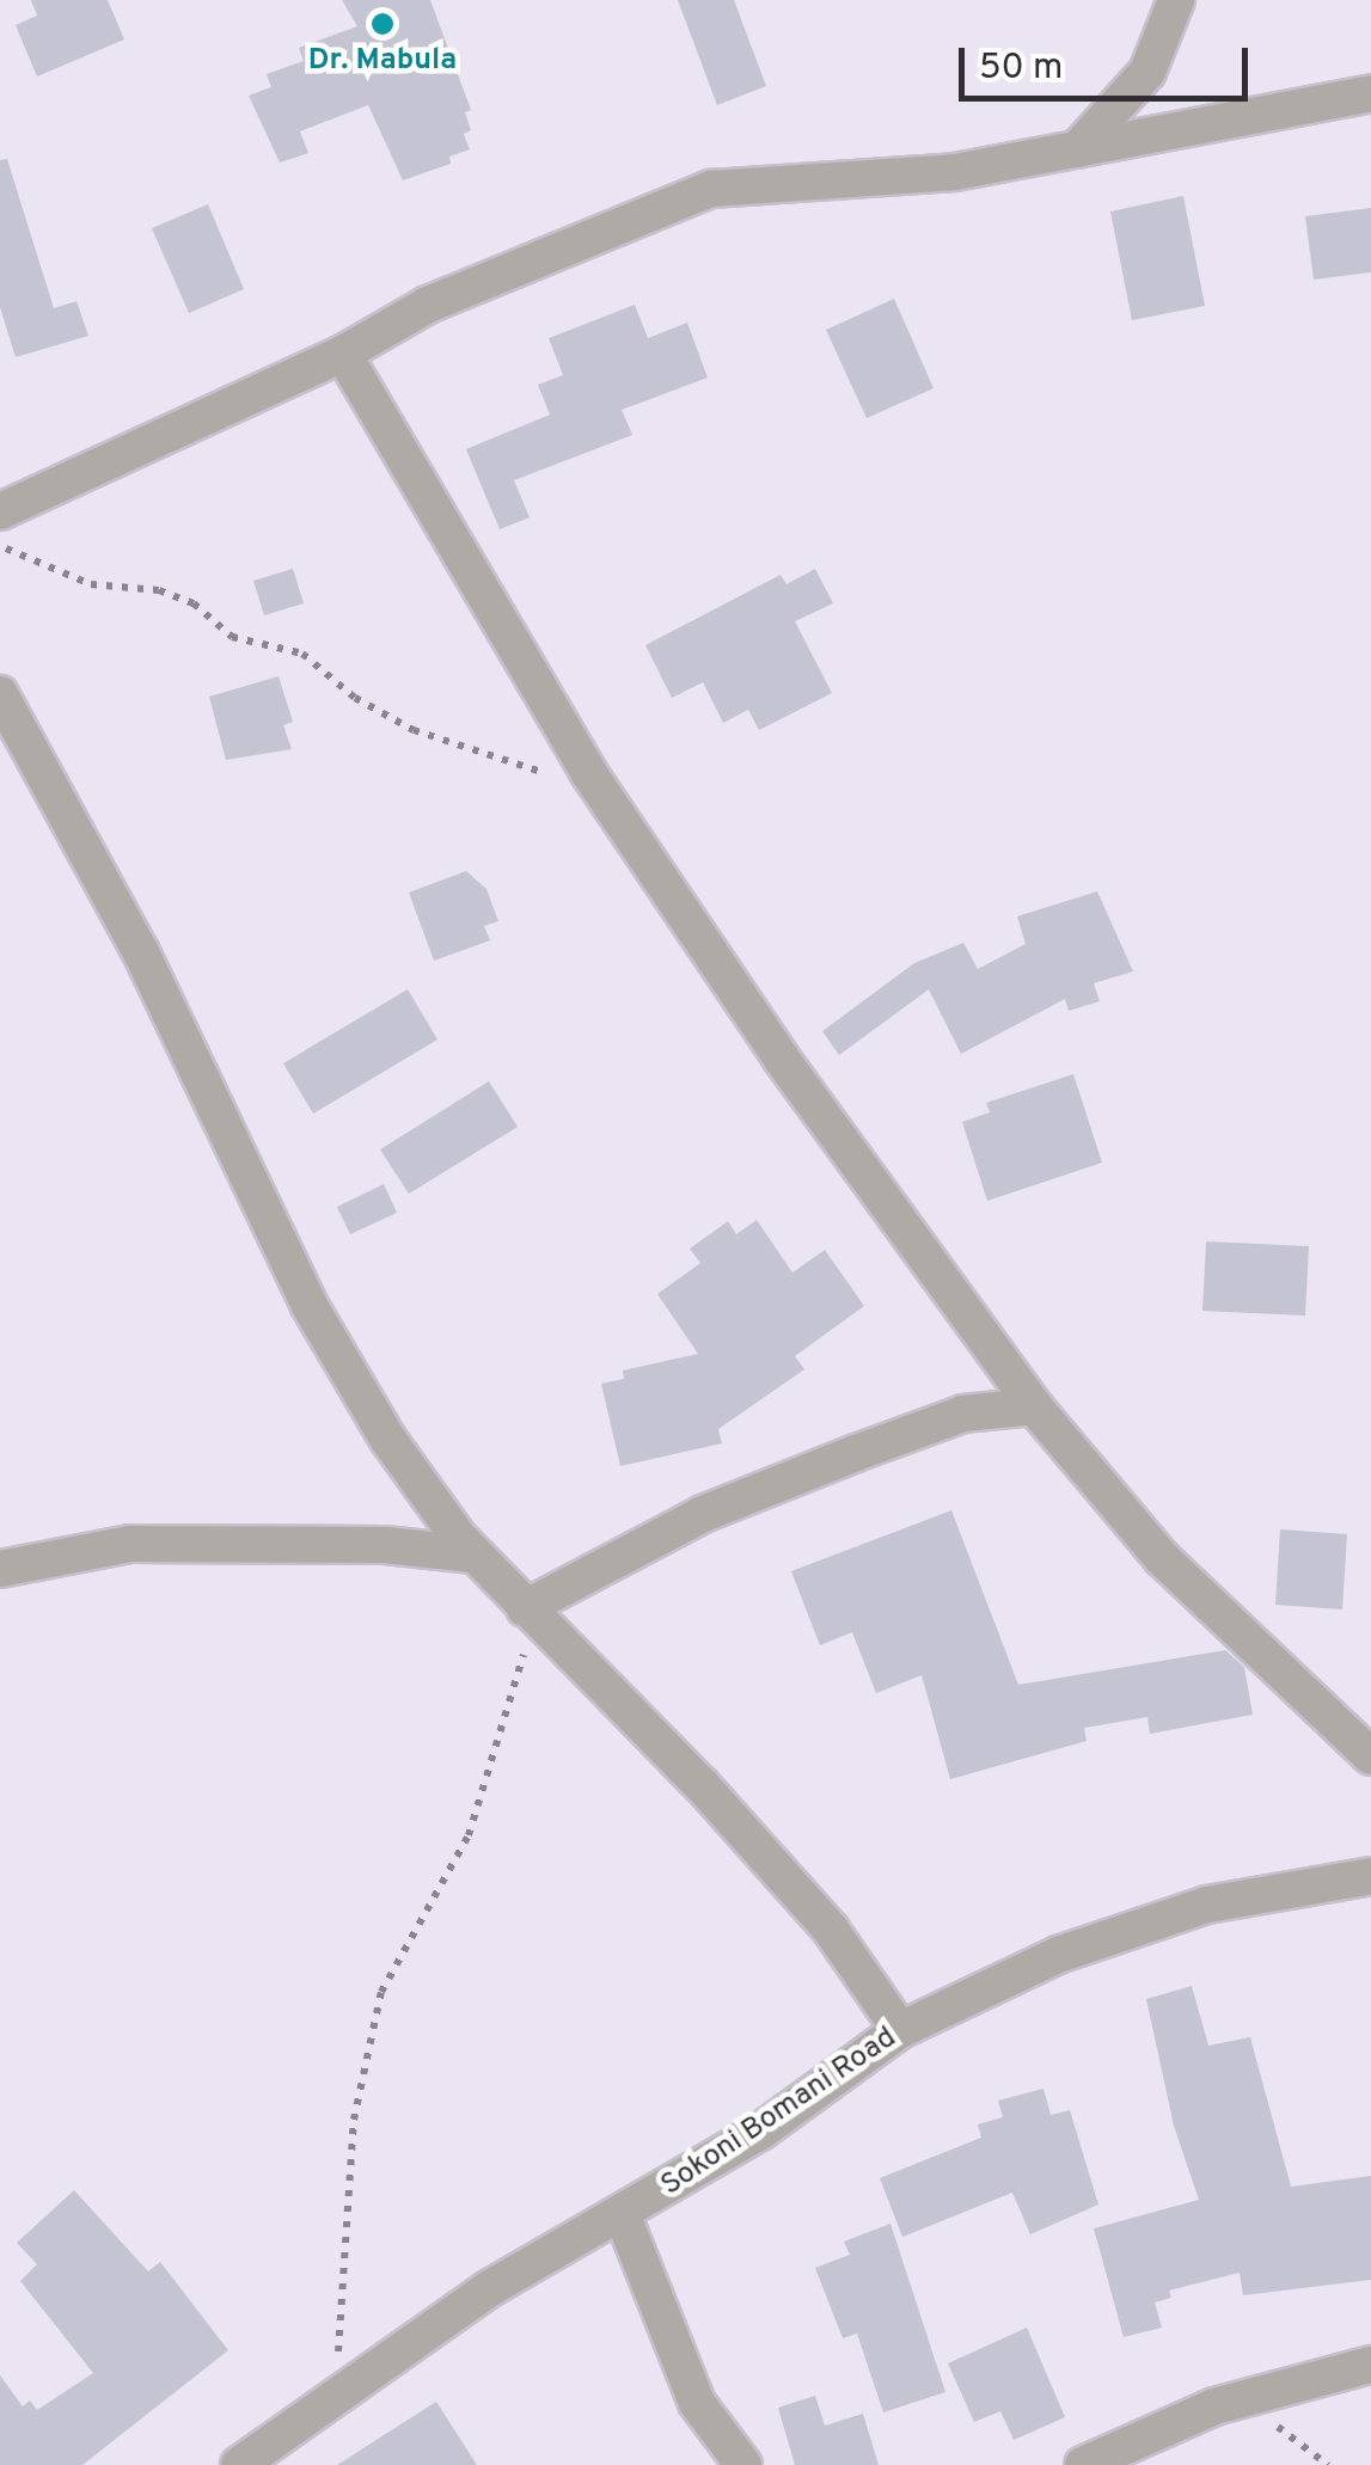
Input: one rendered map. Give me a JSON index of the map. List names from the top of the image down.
{
  "streets": {
    "street": ["Sokoni Bomani Road"]
  },
  "places": ["Dr. Mabula"],
  "scale_bar": "50 m"
}
